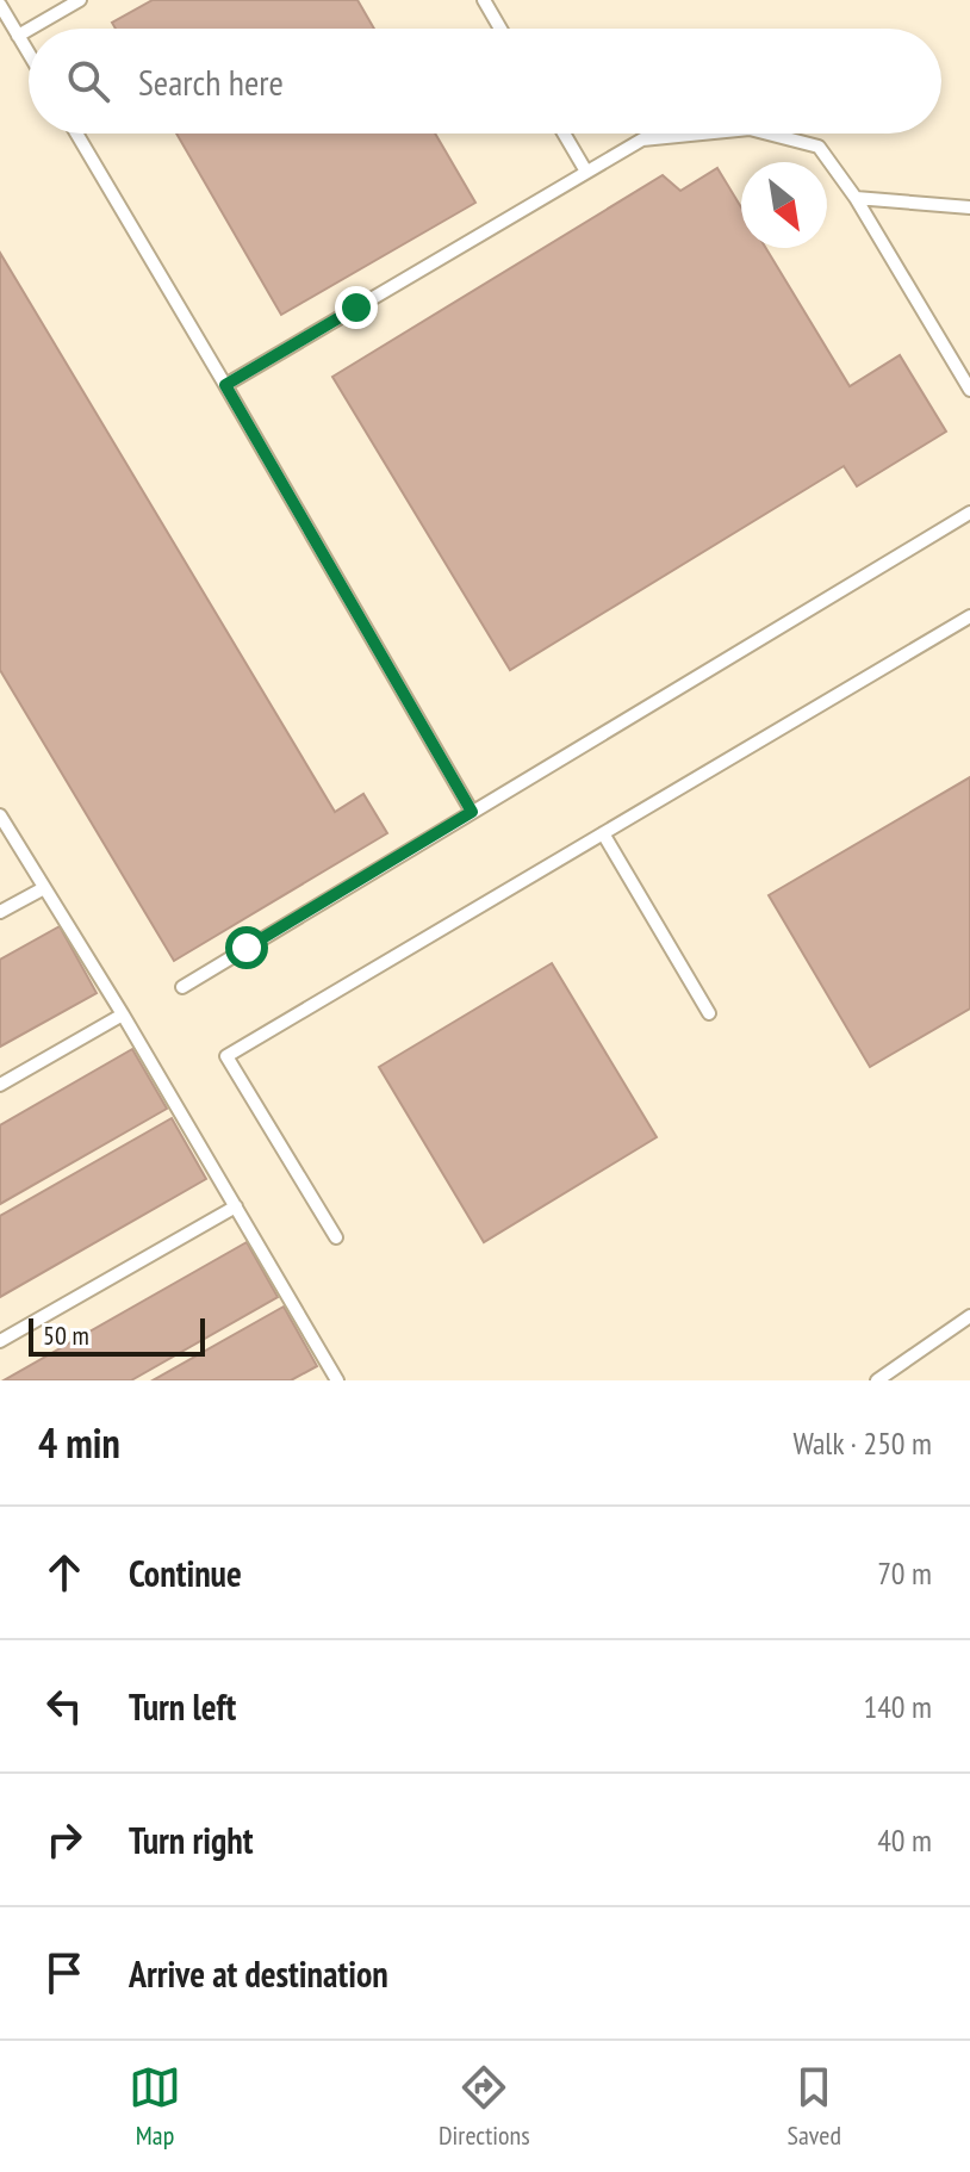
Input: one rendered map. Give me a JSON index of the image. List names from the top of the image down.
{
  "scale_bar": "50 m",
  "north": "bottom right",
  "page": {
    "search": "Search here",
    "scale": "50 m",
    "heading": ["4 min", "Walk · 250 m"],
    "list": [
      ["Continue", "70 m"],
      ["Turn left", "140 m"],
      ["Turn right", "40 m"],
      "Arrive at destination"
    ],
    "nav": ["Map", "Directions", "Saved"]
  }
}
